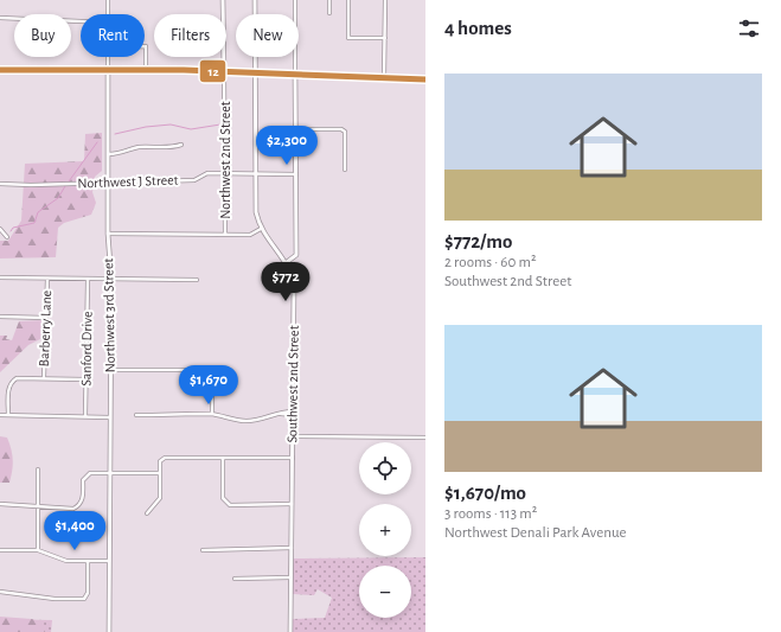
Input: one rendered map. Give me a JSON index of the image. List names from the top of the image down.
{
  "streets": {
    "street": [
      "Northwest 2nd Street",
      "Northwest J Street",
      "Northwest 3rd Street",
      "Barberry Lane",
      "Sanford Drive",
      "Southwest 2nd Street"
    ]
  },
  "crossings": [
    ["Northwest 2nd Street", "Northwest J Street"],
    ["Northwest J Street", "Northwest 3rd Street"]
  ],
  "lines": ["transit line 12"],
  "page": {
    "heading": "4 homes",
    "chip": [
      "Buy",
      "Rent",
      "Filters",
      "New"
    ],
    "list": [
      {
        "name": "$772/mo",
        "note": "2 rooms · 60 m² · Southwest 2nd Street"
      },
      {
        "name": "$1,670/mo",
        "note": "3 rooms · 113 m² · Northwest Denali Park Avenue"
      }
    ],
    "price": [
      "$2,300",
      "$772",
      "$1,670",
      "$1,400"
    ],
    "map_buttons": ["+", "−"]
  }
}
